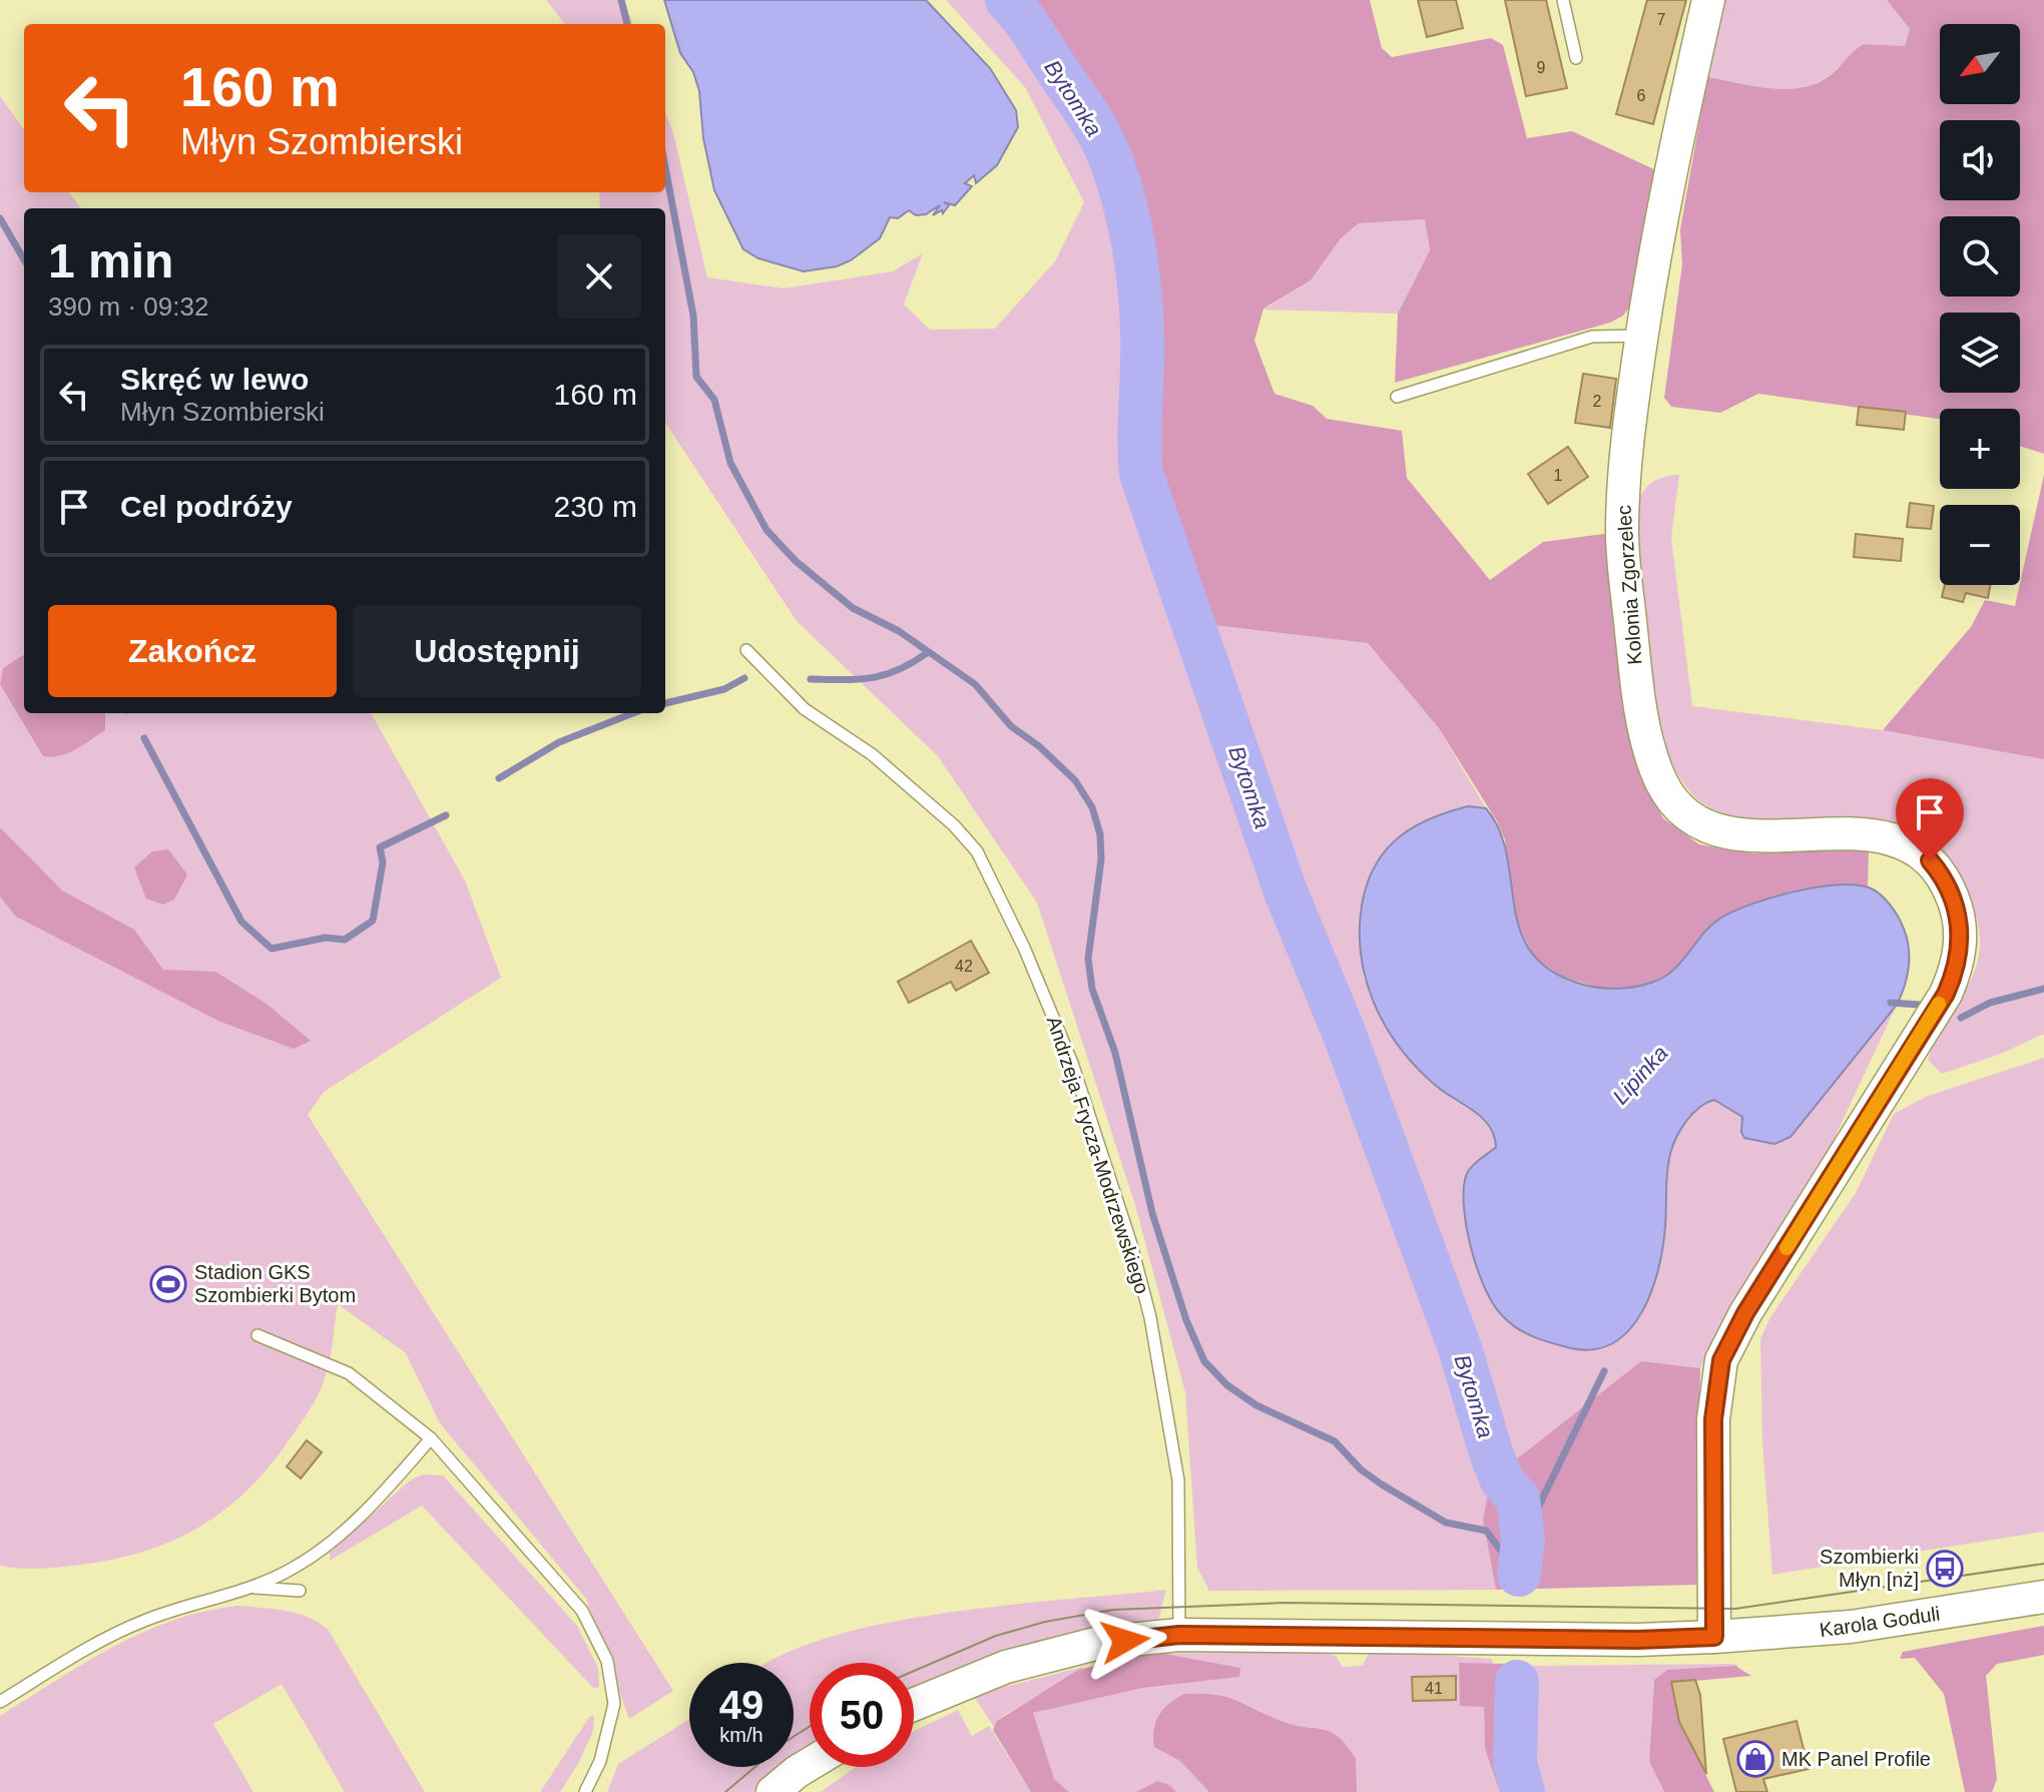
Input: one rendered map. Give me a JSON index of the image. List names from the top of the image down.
{
  "streets": {
    "street": ["Kolonia Zgorzelec", "Karola Goduli"],
    "lane": ["Andrzeja Frycza-Modrzewskiego"]
  },
  "crossings": [
    ["Kolonia Zgorzelec", "Karola Goduli"]
  ],
  "water": ["Bytomka", "Lipinka"],
  "places": {
    "sports": ["Stadion GKS Szombierki Bytom"],
    "bus stop": ["Szombierki Młyn [nż]"],
    "shop": ["MK Panel Profile"]
  },
  "house_numbers": [
    "7",
    "9",
    "6",
    "2",
    "1",
    "42",
    "41"
  ],
  "north": "bottom left",
  "page": {
    "map_buttons": ["+", "−"],
    "turn": ["160 m", "Młyn Szombierski"],
    "heading": ["1 min", "390 m · 09:32"],
    "list": [
      {
        "name": "Skręć w lewo",
        "note": "Młyn Szombierski",
        "value": "160 m"
      },
      {
        "name": "Cel podróży",
        "value": "230 m"
      }
    ],
    "buttons": ["Zakończ", "Udostępnij"],
    "speed": "49 km/h",
    "limit": "50"
  }
}
